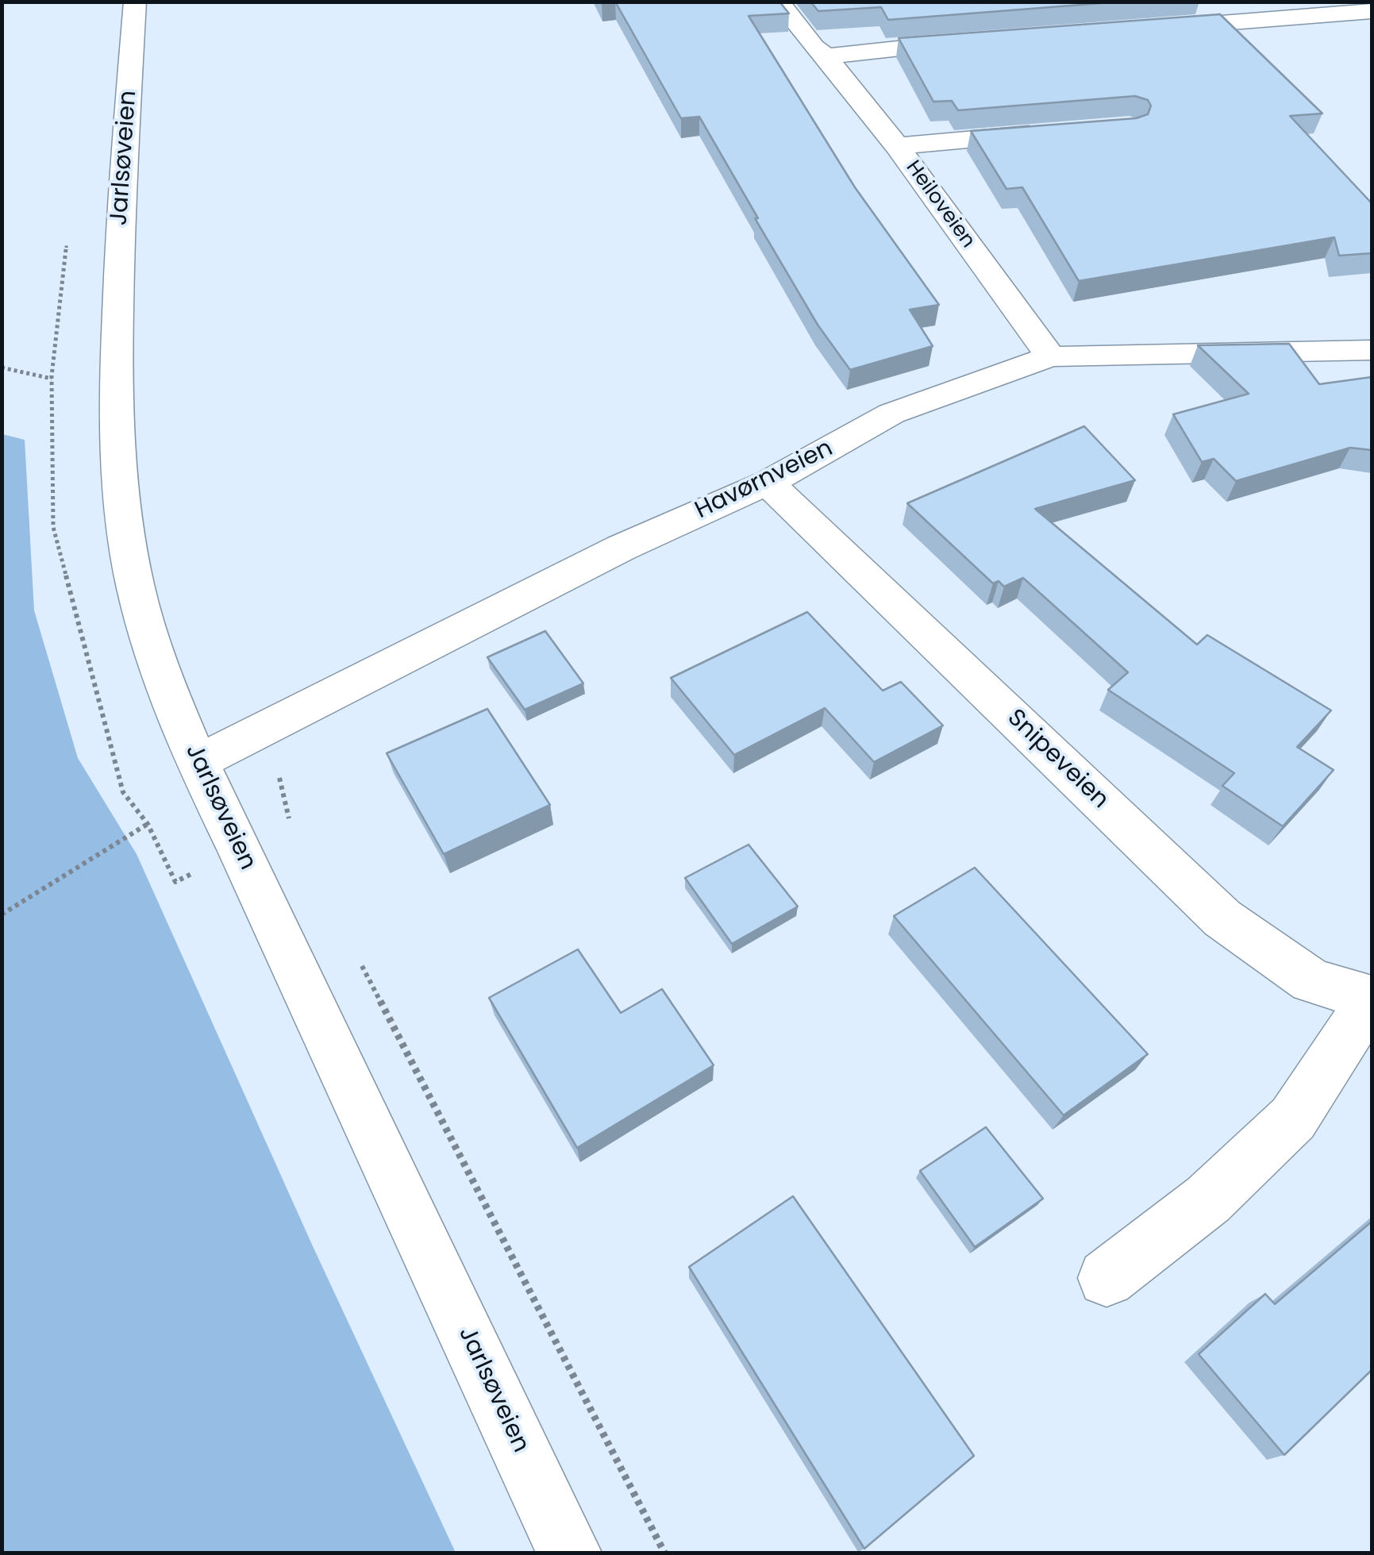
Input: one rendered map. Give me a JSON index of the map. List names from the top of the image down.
{
  "streets": {
    "street": [
      "Jarlsøveien",
      "Heiloveien",
      "Havørnveien",
      "Snipeveien"
    ]
  },
  "crossings": [
    ["Jarlsøveien", "Havørnveien"],
    ["Heiloveien", "Havørnveien"],
    ["Havørnveien", "Snipeveien"]
  ]
}
